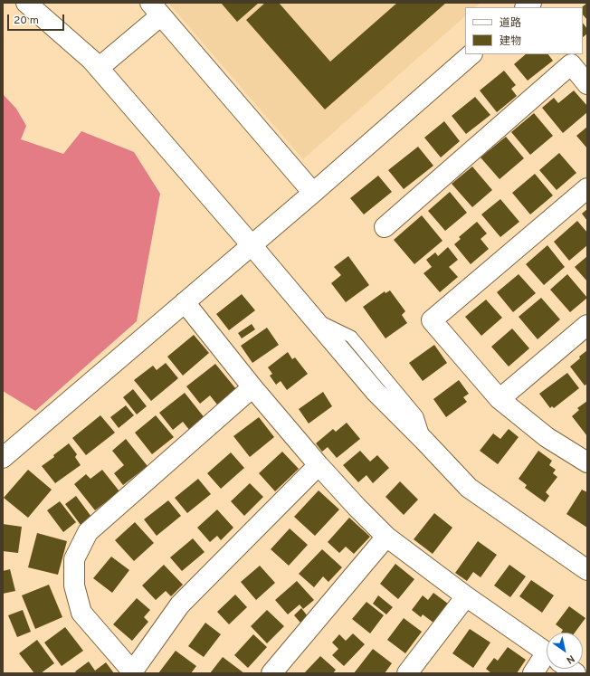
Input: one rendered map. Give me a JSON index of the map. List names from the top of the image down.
{
  "legend": ["道路", "建物"],
  "scale_bar": "20 m",
  "north": "bottom right"
}
